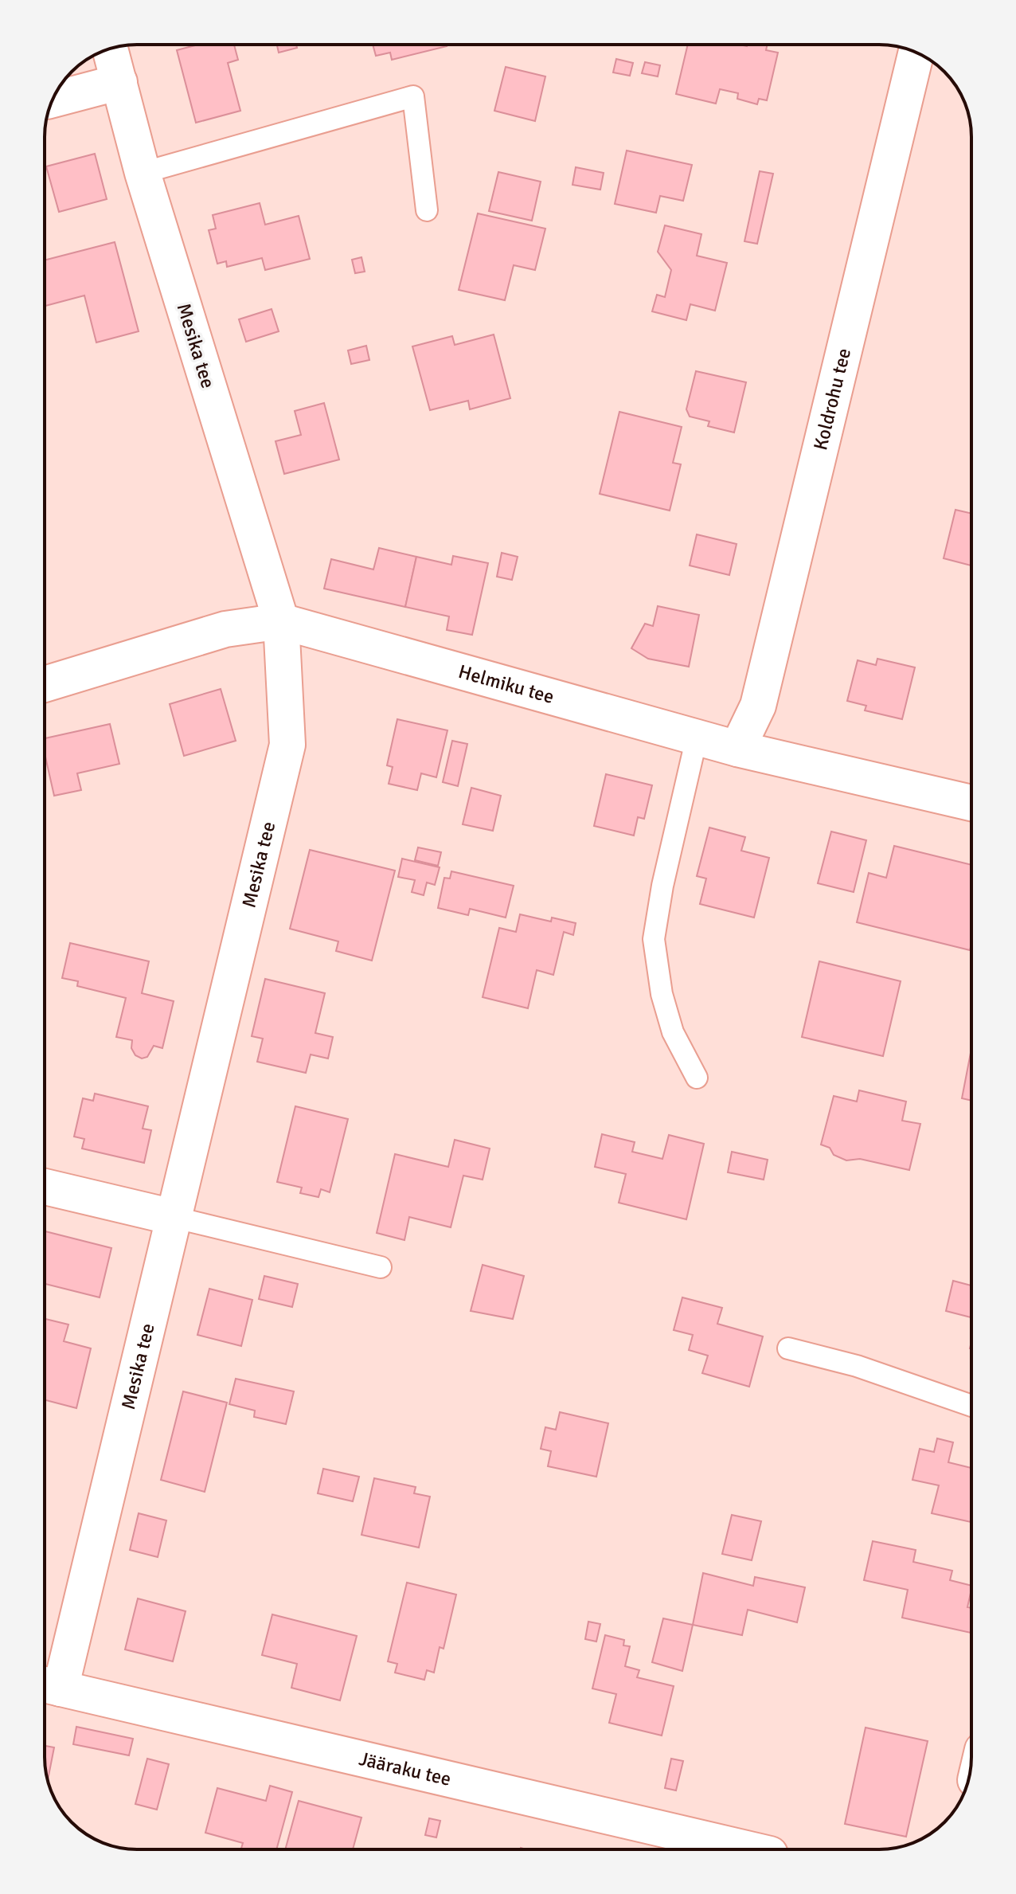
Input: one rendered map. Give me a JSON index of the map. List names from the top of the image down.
{
  "streets": {
    "street": [
      "Mesika tee",
      "Koldrohu tee",
      "Helmiku tee",
      "Jääraku tee"
    ]
  },
  "crossings": [
    ["Mesika tee", "Helmiku tee"],
    ["Mesika tee", "Jääraku tee"],
    ["Koldrohu tee", "Helmiku tee"]
  ]
}
